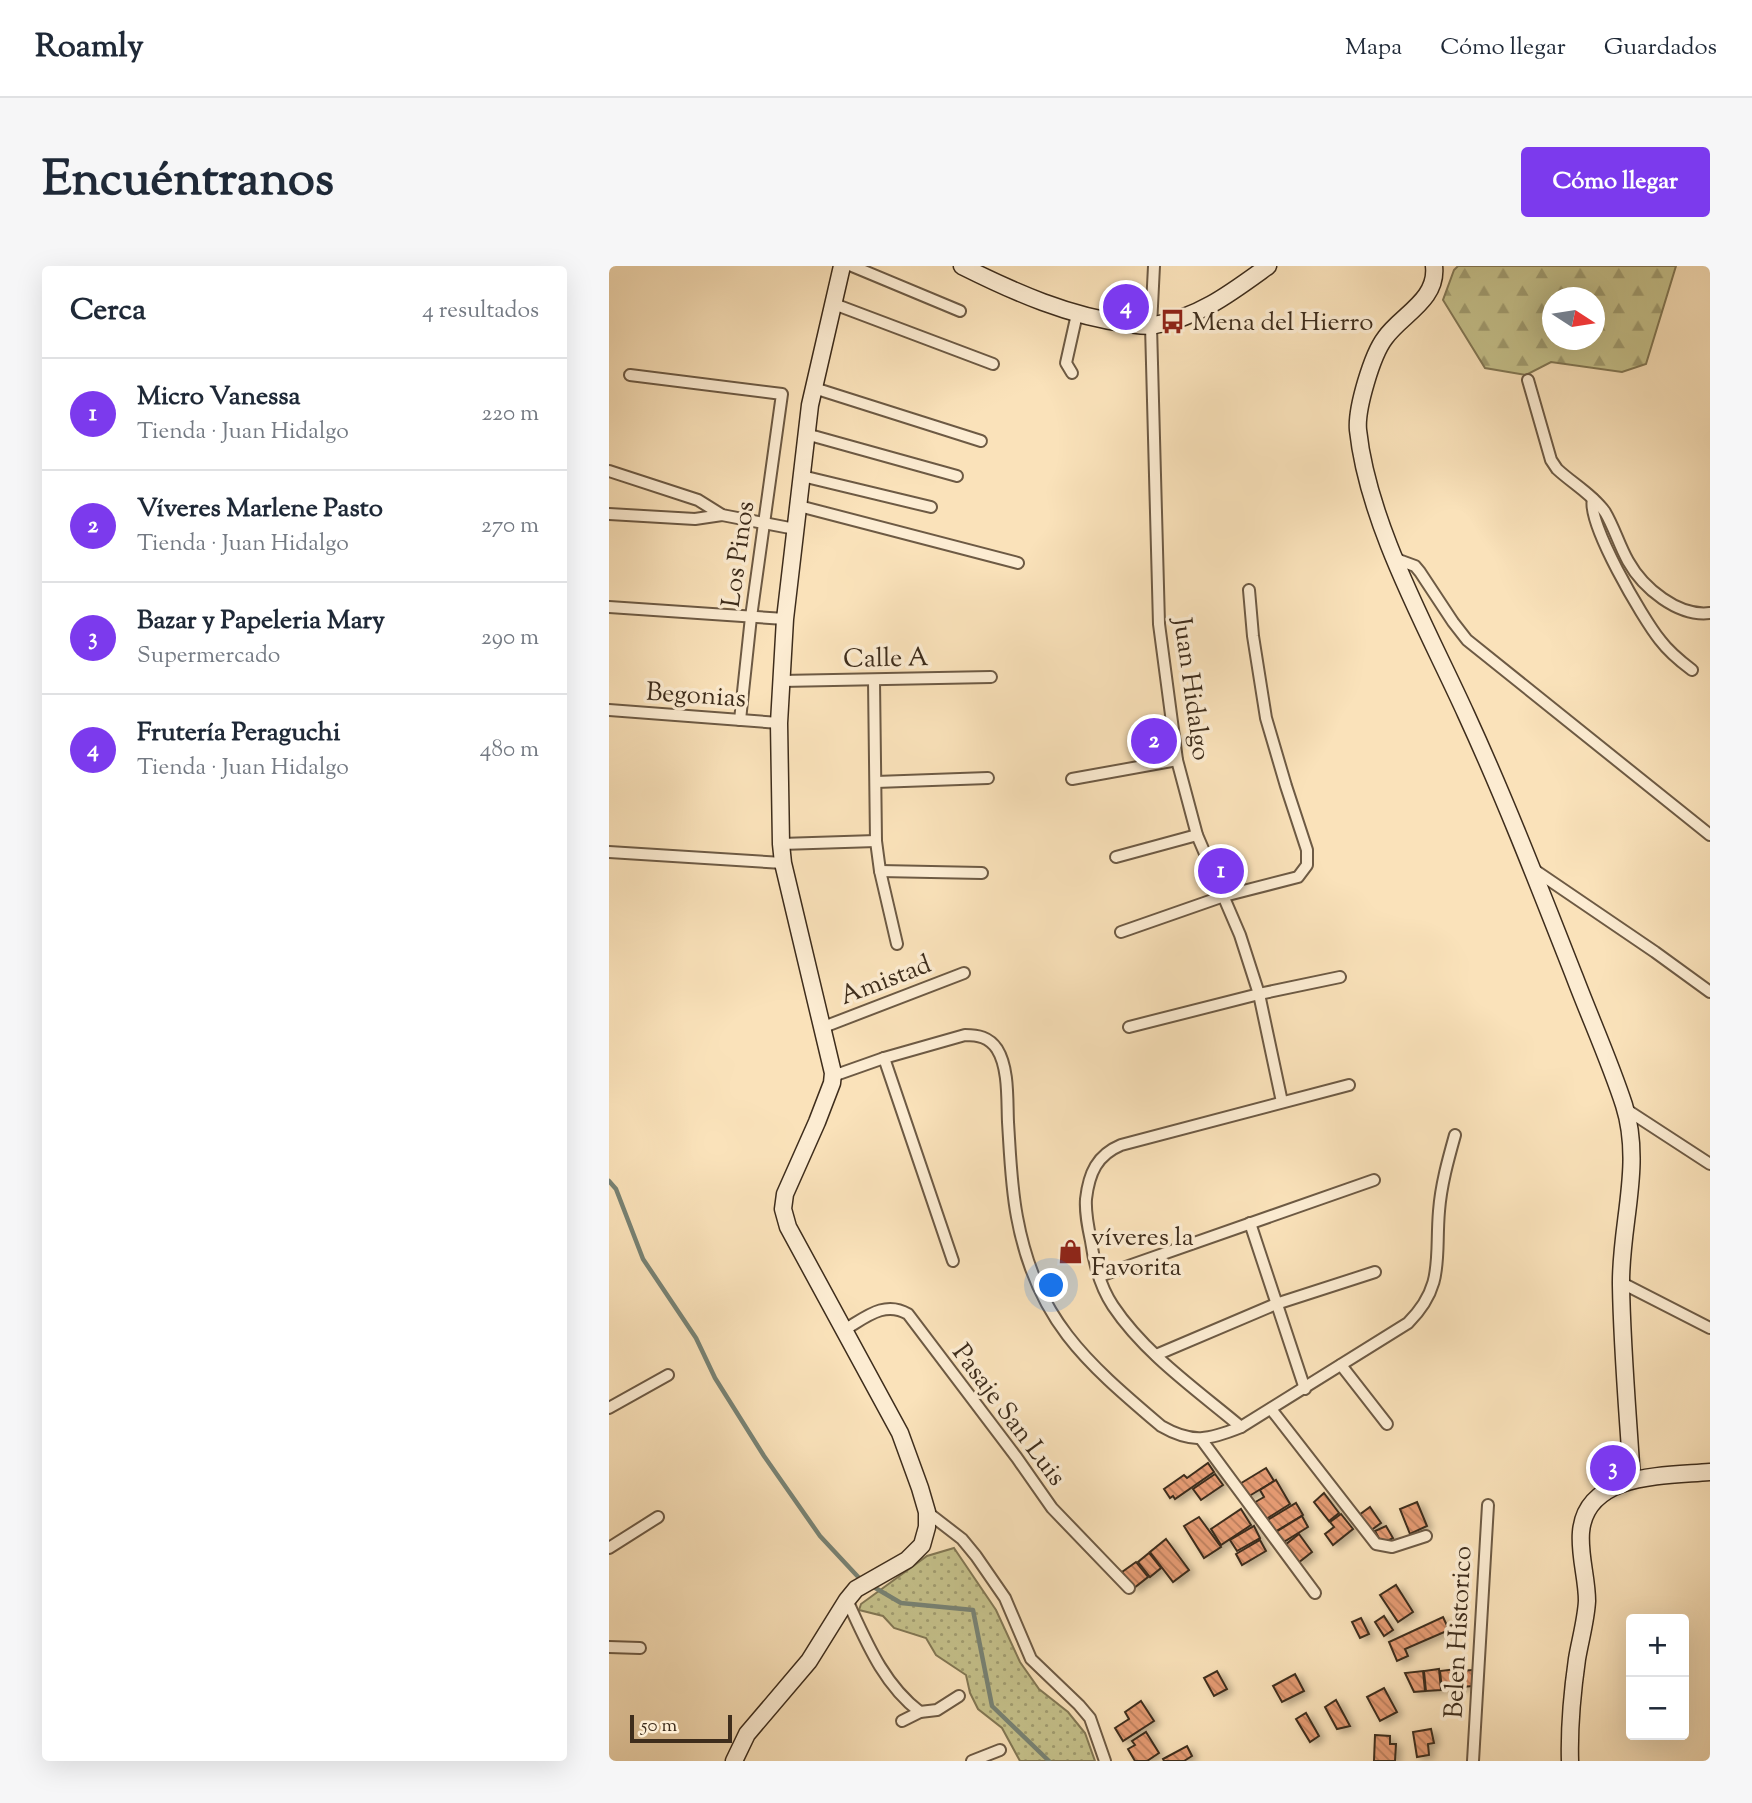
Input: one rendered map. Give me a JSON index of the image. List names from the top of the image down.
{
  "streets": {
    "street": [
      "Los Pinos",
      "Calle A",
      "Juan Hidalgo",
      "Begonias",
      "Amistad",
      "Pasaje San Luis",
      "Belen Historico"
    ]
  },
  "crossings": [
    ["Los Pinos", "Begonias"]
  ],
  "places": {
    "bus stop": ["Mena del Hierro"],
    "shop": ["víveres la Favorita"]
  },
  "scale_bar": "50 m",
  "north": "right",
  "page": {
    "header": "Roamly",
    "nav": ["Mapa", "Cómo llegar", "Guardados"],
    "title": "Encuéntranos",
    "buttons": "Cómo llegar",
    "heading": ["Cerca", "4 resultados"],
    "pins": [
      "4",
      "2",
      "1",
      "3"
    ],
    "list": [
      {
        "mark": "1",
        "name": "Micro Vanessa",
        "note": "Tienda · Juan Hidalgo",
        "value": "220 m"
      },
      {
        "mark": "2",
        "name": "Víveres Marlene Pasto",
        "note": "Tienda · Juan Hidalgo",
        "value": "270 m"
      },
      {
        "mark": "3",
        "name": "Bazar y Papeleria Mary",
        "note": "Supermercado",
        "value": "290 m"
      },
      {
        "mark": "4",
        "name": "Frutería Peraguchi",
        "note": "Tienda · Juan Hidalgo",
        "value": "480 m"
      }
    ],
    "map_buttons": ["+", "−"],
    "scale": "50 m"
  }
}
